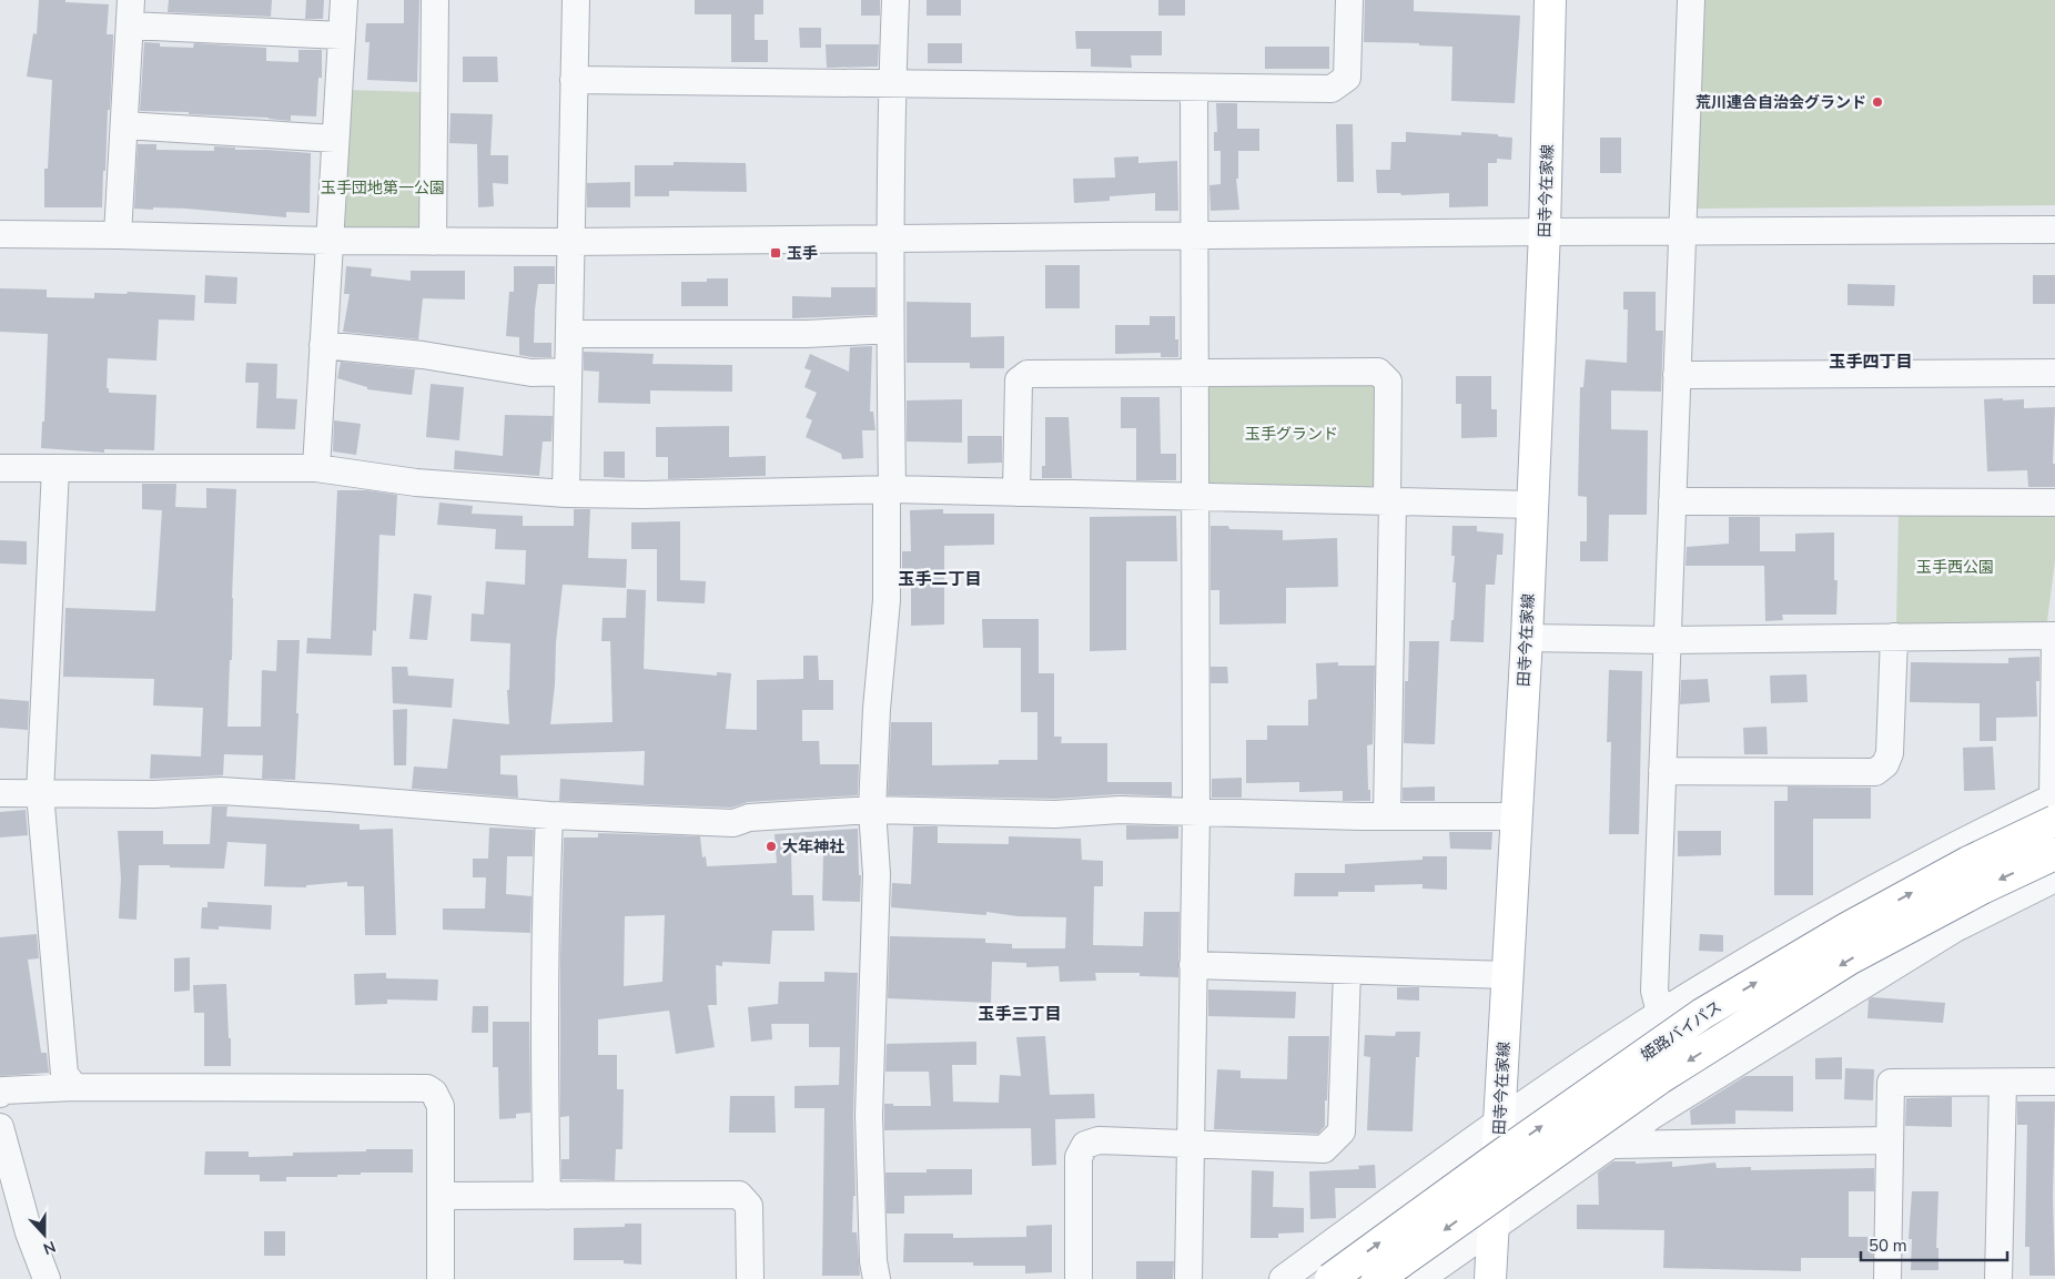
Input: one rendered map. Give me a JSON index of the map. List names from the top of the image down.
{
  "streets": {
    "main road": ["田寺今在家線", "姫路バイパス"]
  },
  "districts": ["玉手四丁目", "玉手二丁目", "玉手三丁目"],
  "parks": ["玉手団地第一公園", "玉手グランド", "玉手西公園"],
  "places": {
    "other": ["荒川連合自治会グランド", "大年神社"],
    "transit": ["玉手"]
  },
  "scale_bar": "50 m",
  "north": "bottom"
}
